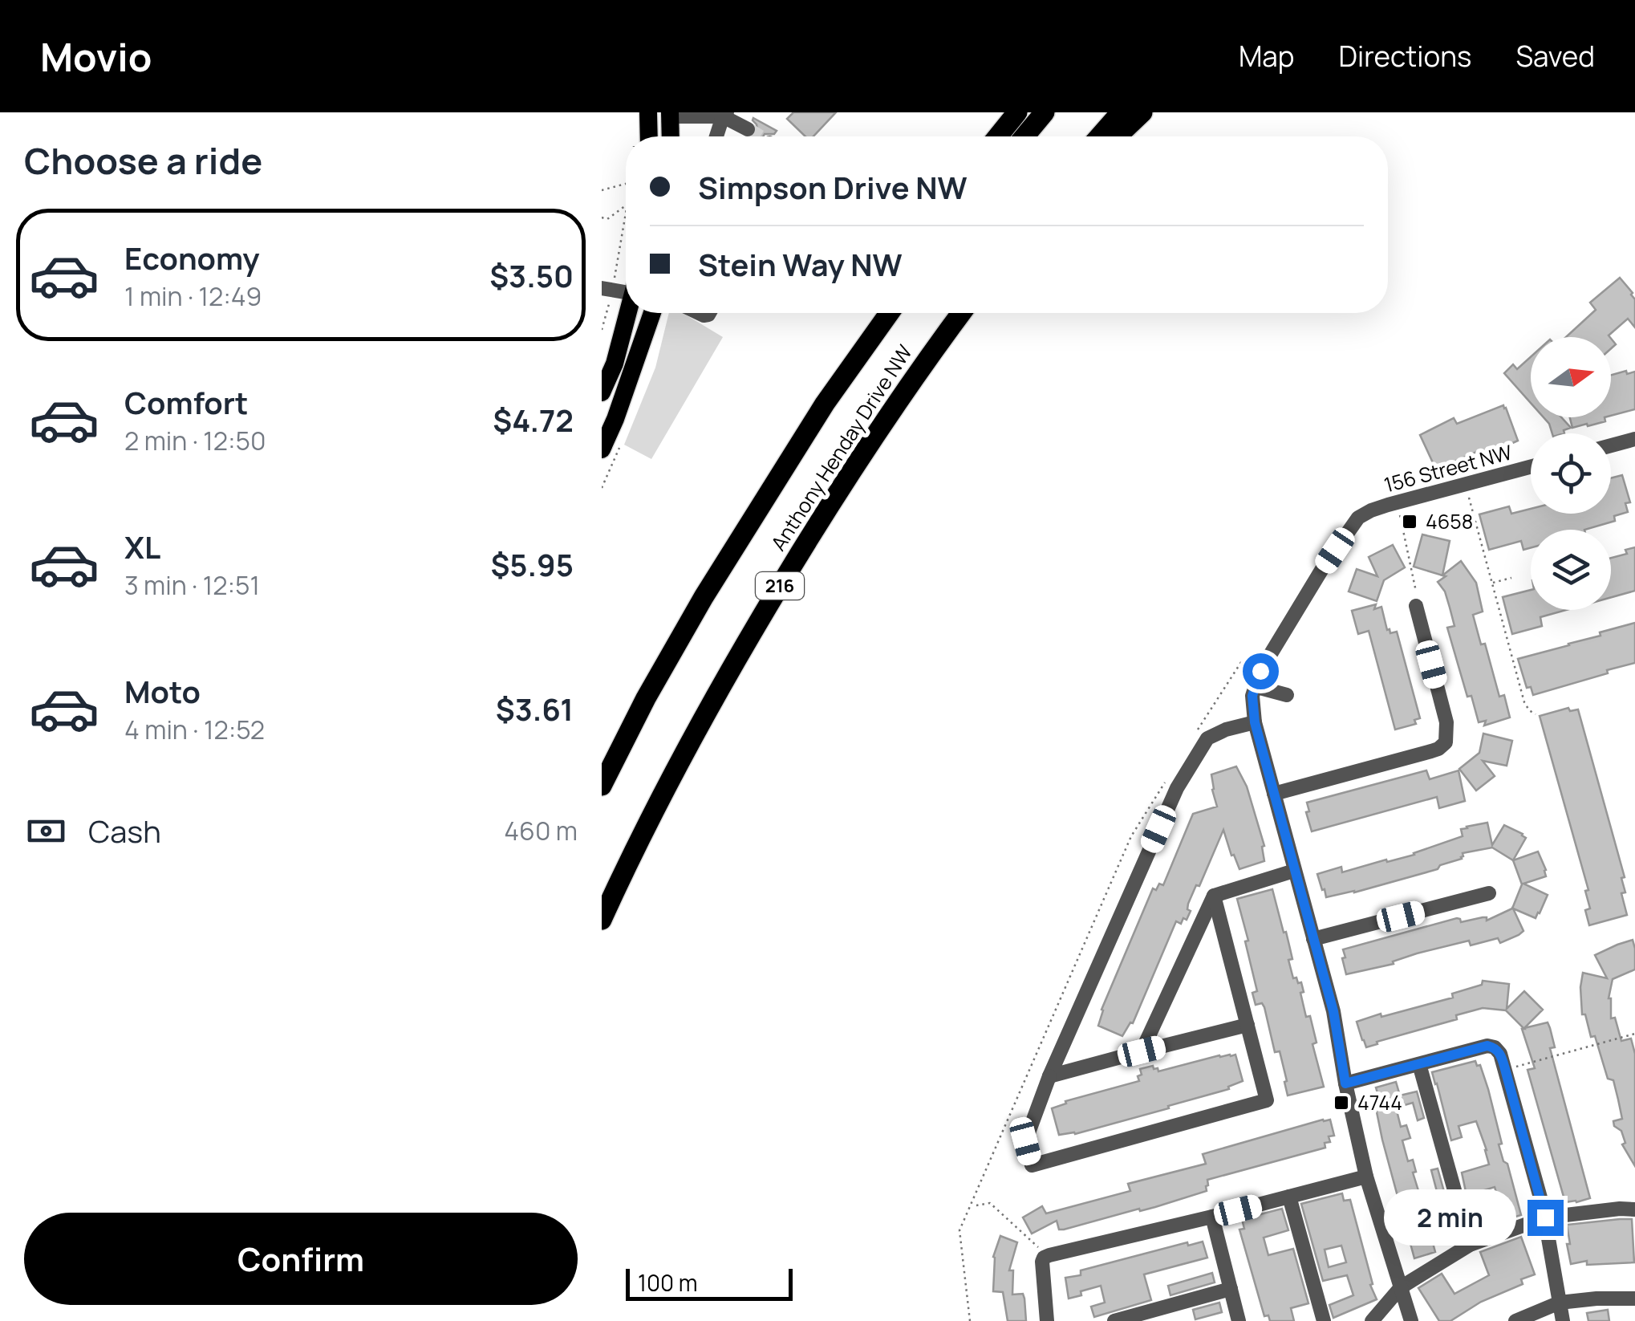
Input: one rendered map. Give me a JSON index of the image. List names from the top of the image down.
{
  "streets": {
    "highway": ["Anthony Henday Drive NW", "216"],
    "street": ["156 Street NW"]
  },
  "places": {
    "transit": ["4658", "4744"]
  },
  "scale_bar": "100 m",
  "north": "right",
  "page": {
    "header": "Movio",
    "nav": ["Map", "Directions", "Saved"],
    "heading": "Choose a ride",
    "banner": ["Simpson Drive NW", "Stein Way NW"],
    "list": [
      {
        "name": "Economy",
        "note": "1 min · 12:49",
        "value": "$3.50"
      },
      {
        "name": "Comfort",
        "note": "2 min · 12:50",
        "value": "$4.72"
      },
      {
        "name": "XL",
        "note": "3 min · 12:51",
        "value": "$5.95"
      },
      {
        "name": "Moto",
        "note": "4 min · 12:52",
        "value": "$3.61"
      }
    ],
    "pay": ["Cash", "460 m"],
    "bubble": "2 min",
    "buttons": "Confirm",
    "scale": "100 m"
  }
}
